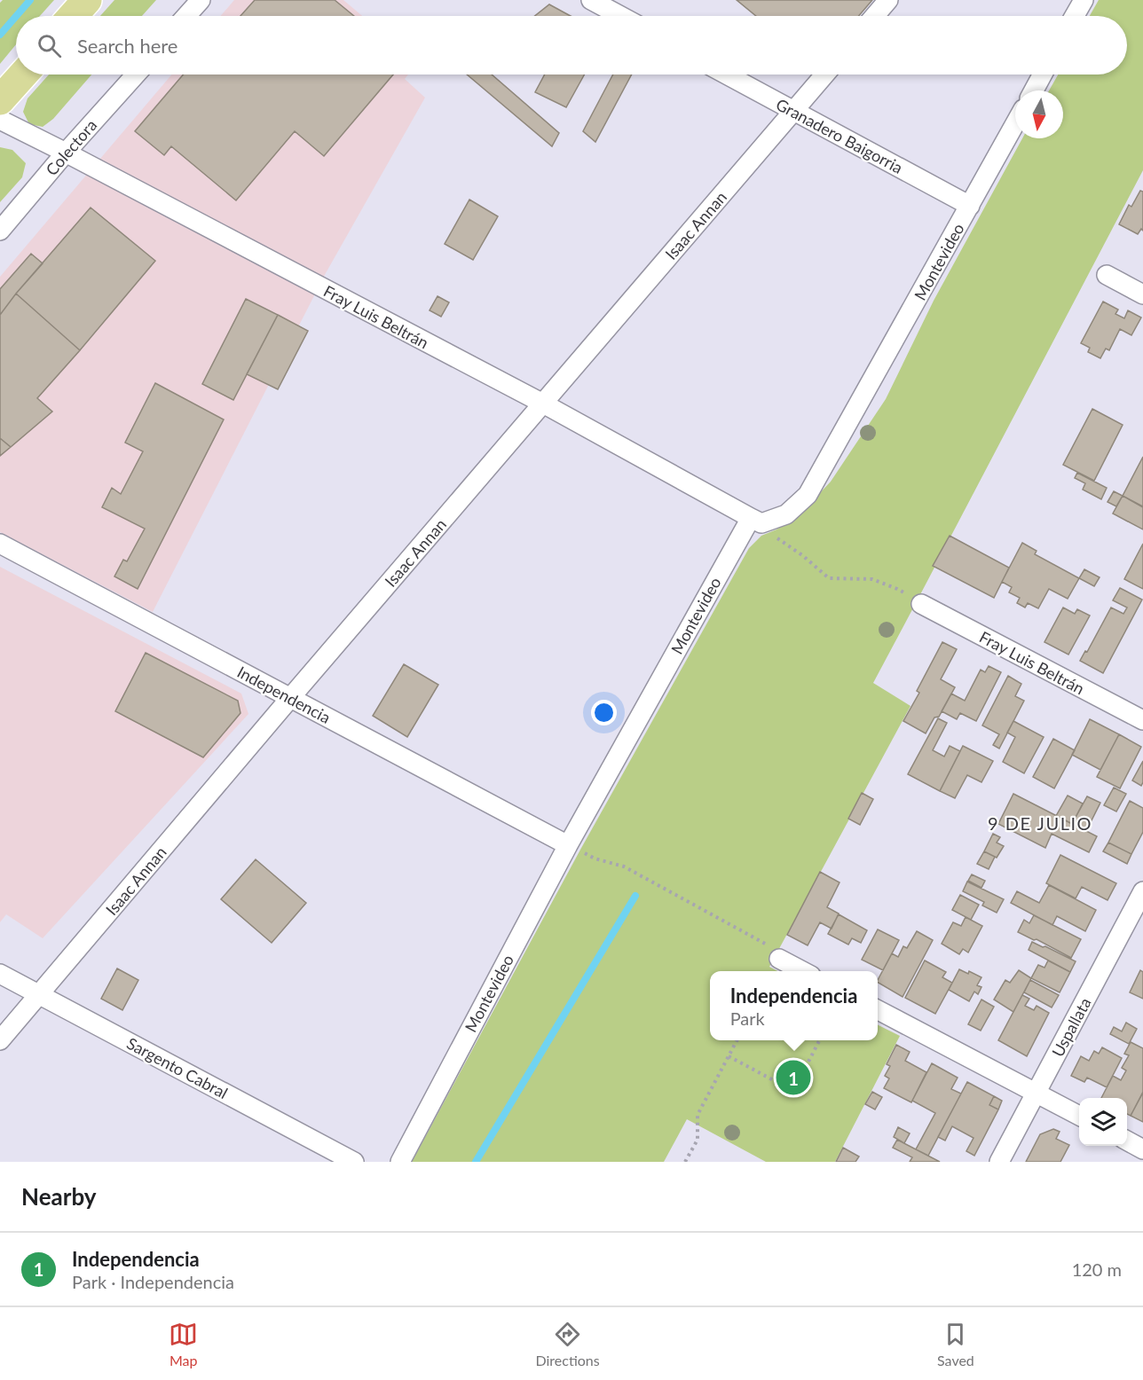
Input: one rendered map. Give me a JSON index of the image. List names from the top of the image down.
{
  "streets": {
    "street": [
      "Granadero Baigorria",
      "Colectora",
      "Isaac Annan",
      "Montevideo",
      "Fray Luis Beltrán",
      "Independencia",
      "Uspallata",
      "Sargento Cabral"
    ]
  },
  "crossings": [
    ["Granadero Baigorria", "Isaac Annan"],
    ["Granadero Baigorria", "Montevideo"],
    ["Colectora", "Fray Luis Beltrán"],
    ["Isaac Annan", "Fray Luis Beltrán"],
    ["Isaac Annan", "Independencia"],
    ["Isaac Annan", "Sargento Cabral"],
    ["Montevideo", "Fray Luis Beltrán"],
    ["Montevideo", "Independencia"]
  ],
  "districts": ["9 DE JULIO"],
  "north": "bottom",
  "page": {
    "search": "Search here",
    "popup": ["Independencia", "Park"],
    "pins": "1",
    "heading": "Nearby",
    "list": [
      {
        "mark": "1",
        "name": "Independencia",
        "note": "Park · Independencia",
        "value": "120 m"
      }
    ],
    "nav": ["Map", "Directions", "Saved"]
  }
}
